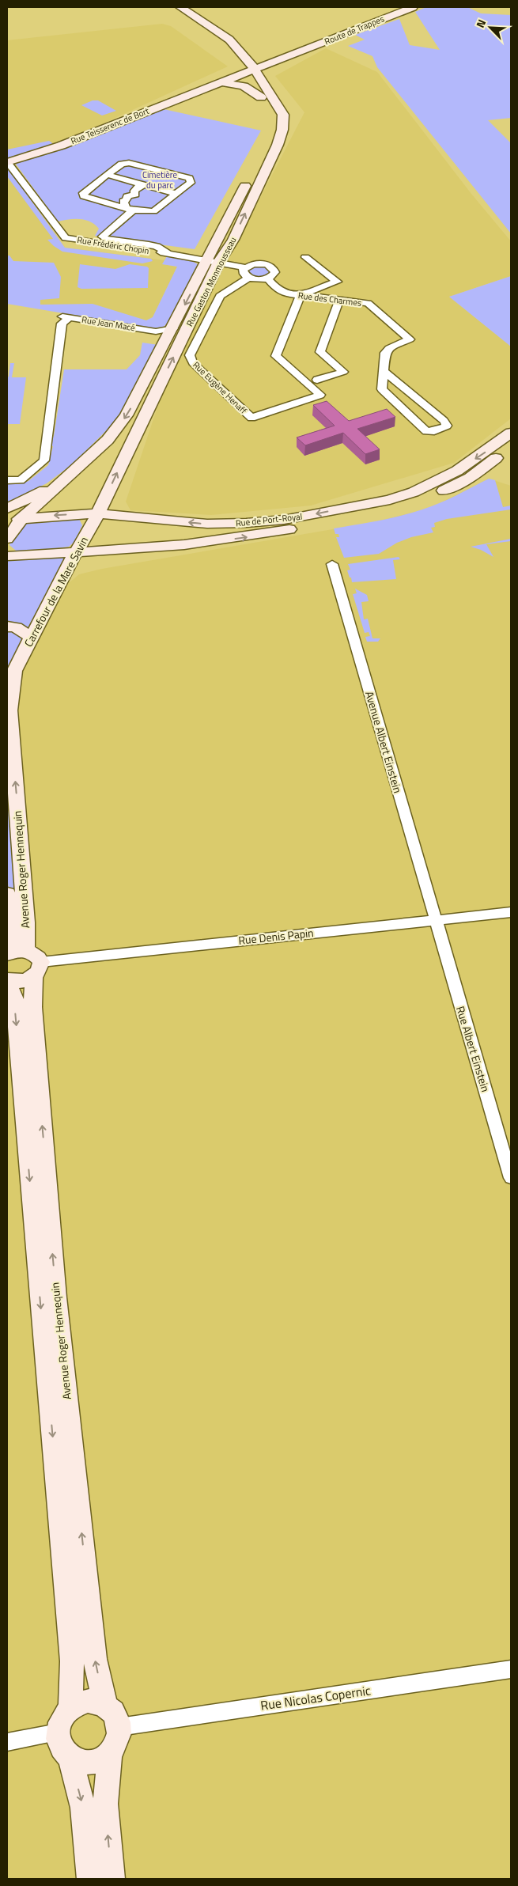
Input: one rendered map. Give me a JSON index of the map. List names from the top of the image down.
{
  "streets": {
    "main road": [
      "Route de Trappes",
      "Rue Teisserenc de Bort",
      "Rue Gaston Monmousseau",
      "Rue de Port-Royal",
      "Carrefour de la Mare Savin",
      "Avenue Roger Hennequin"
    ],
    "street": [
      "Rue Frédéric Chopin",
      "Rue des Charmes",
      "Rue Jean Macé",
      "Rue Eugène Henaff",
      "Avenue Albert Einstein",
      "Rue Denis Papin",
      "Rue Albert Einstein",
      "Rue Nicolas Copernic"
    ]
  },
  "crossings": [
    ["Rue Teisserenc de Bort", "Rue Frédéric Chopin"],
    ["Rue Teisserenc de Bort", "Rue Gaston Monmousseau"],
    ["Rue Frédéric Chopin", "Rue Gaston Monmousseau"],
    ["Rue Gaston Monmousseau", "Rue Jean Macé"],
    ["Rue Gaston Monmousseau", "Rue de Port-Royal"],
    ["Rue Gaston Monmousseau", "Carrefour de la Mare Savin"],
    ["Rue des Charmes", "Rue Eugène Henaff"],
    ["Rue de Port-Royal", "Carrefour de la Mare Savin"],
    ["Carrefour de la Mare Savin", "Avenue Roger Hennequin"],
    ["Avenue Albert Einstein", "Rue Denis Papin"],
    ["Avenue Albert Einstein", "Rue Albert Einstein"],
    ["Avenue Roger Hennequin", "Rue Denis Papin"],
    ["Avenue Roger Hennequin", "Rue Nicolas Copernic"],
    ["Rue Denis Papin", "Rue Albert Einstein"]
  ],
  "parks": ["Cimetière du parc"],
  "north": "top left"
}
